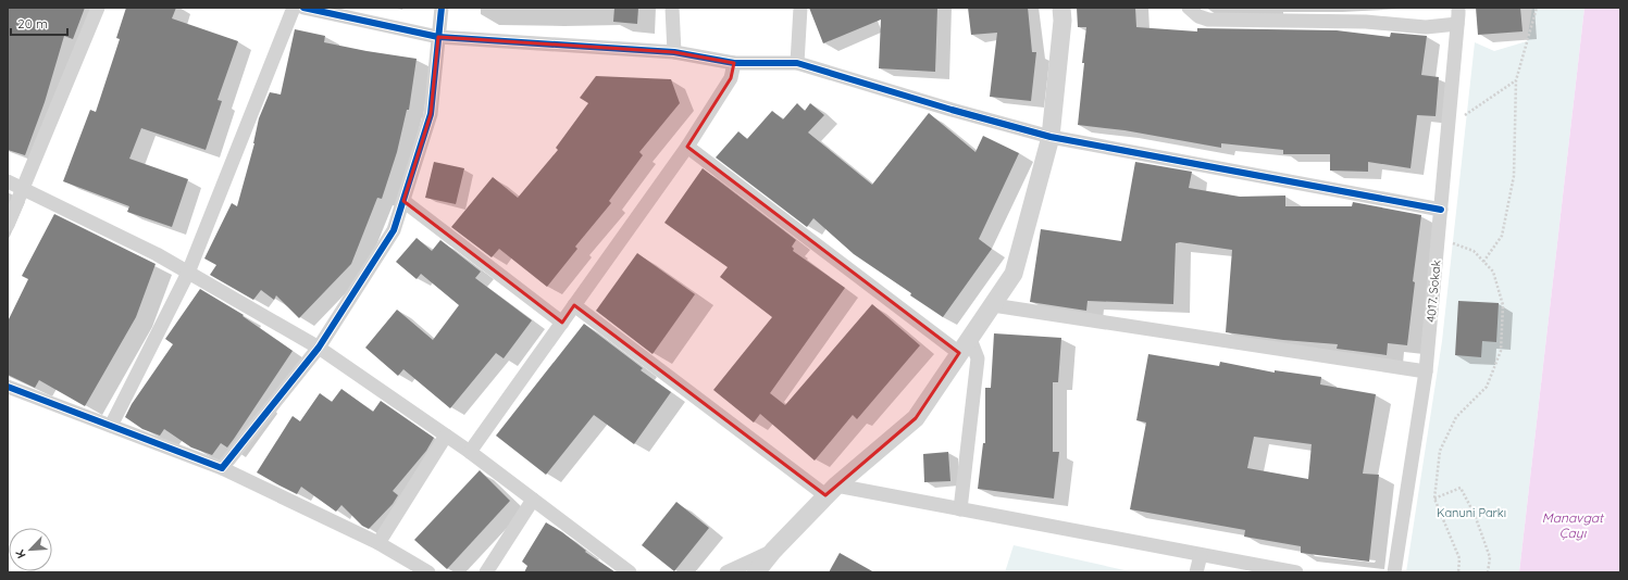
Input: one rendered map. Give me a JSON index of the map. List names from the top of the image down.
{
  "streets": {
    "street": ["4017. Sokak"]
  },
  "water": ["Manavgat Çayı"],
  "parks": ["Kanuni Parkı"],
  "scale_bar": "20 m",
  "north": "bottom left"
}
